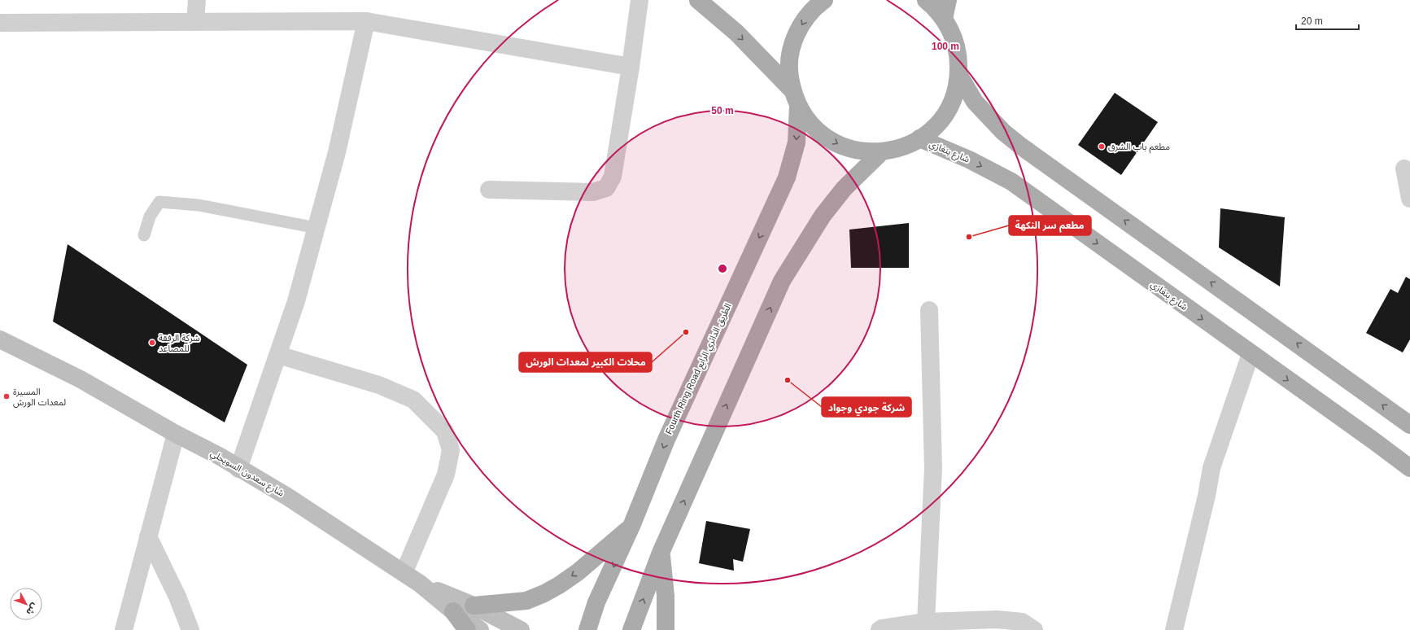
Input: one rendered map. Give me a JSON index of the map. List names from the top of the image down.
{
  "streets": {
    "main road": ["شارع بنغازي", "Fourth Ring Road الطريق الدائري الرابع", "شارع سعدون السويحلي"]
  },
  "places": [
    "مطعم باب الشرق",
    "مطعم سر النكهة",
    "محلات الكبير لمعدات الورش",
    "شركة الرفقة للمصاعد",
    "شركة جودي وجواد",
    "المسيرة لمعدات الورش"
  ],
  "scale_bar": "20 m",
  "north": "bottom right",
  "rings": ["100 m", "50 m"]
}
